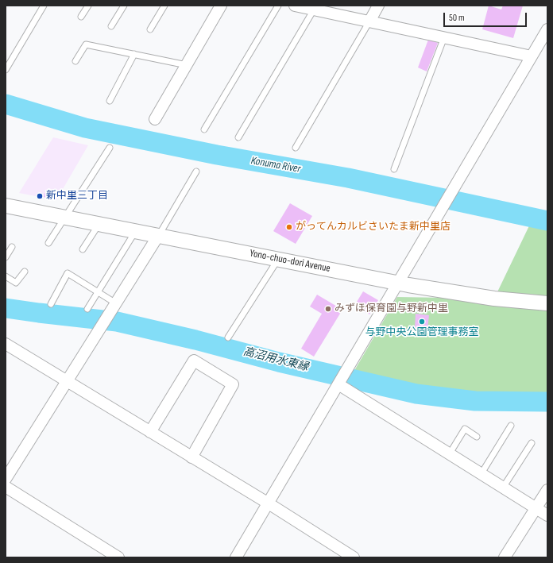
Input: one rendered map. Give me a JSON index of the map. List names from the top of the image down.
{
  "streets": {
    "street": ["Yono-chuo-dori Avenue"]
  },
  "water": ["Konuma River", "高沼用水東縁"],
  "places": [
    "新中里三丁目",
    "がってんカルビさいたま新中里店",
    "みずほ保育園与野新中里",
    "与野中央公園管理事務室"
  ],
  "scale_bar": "50 m"
}
